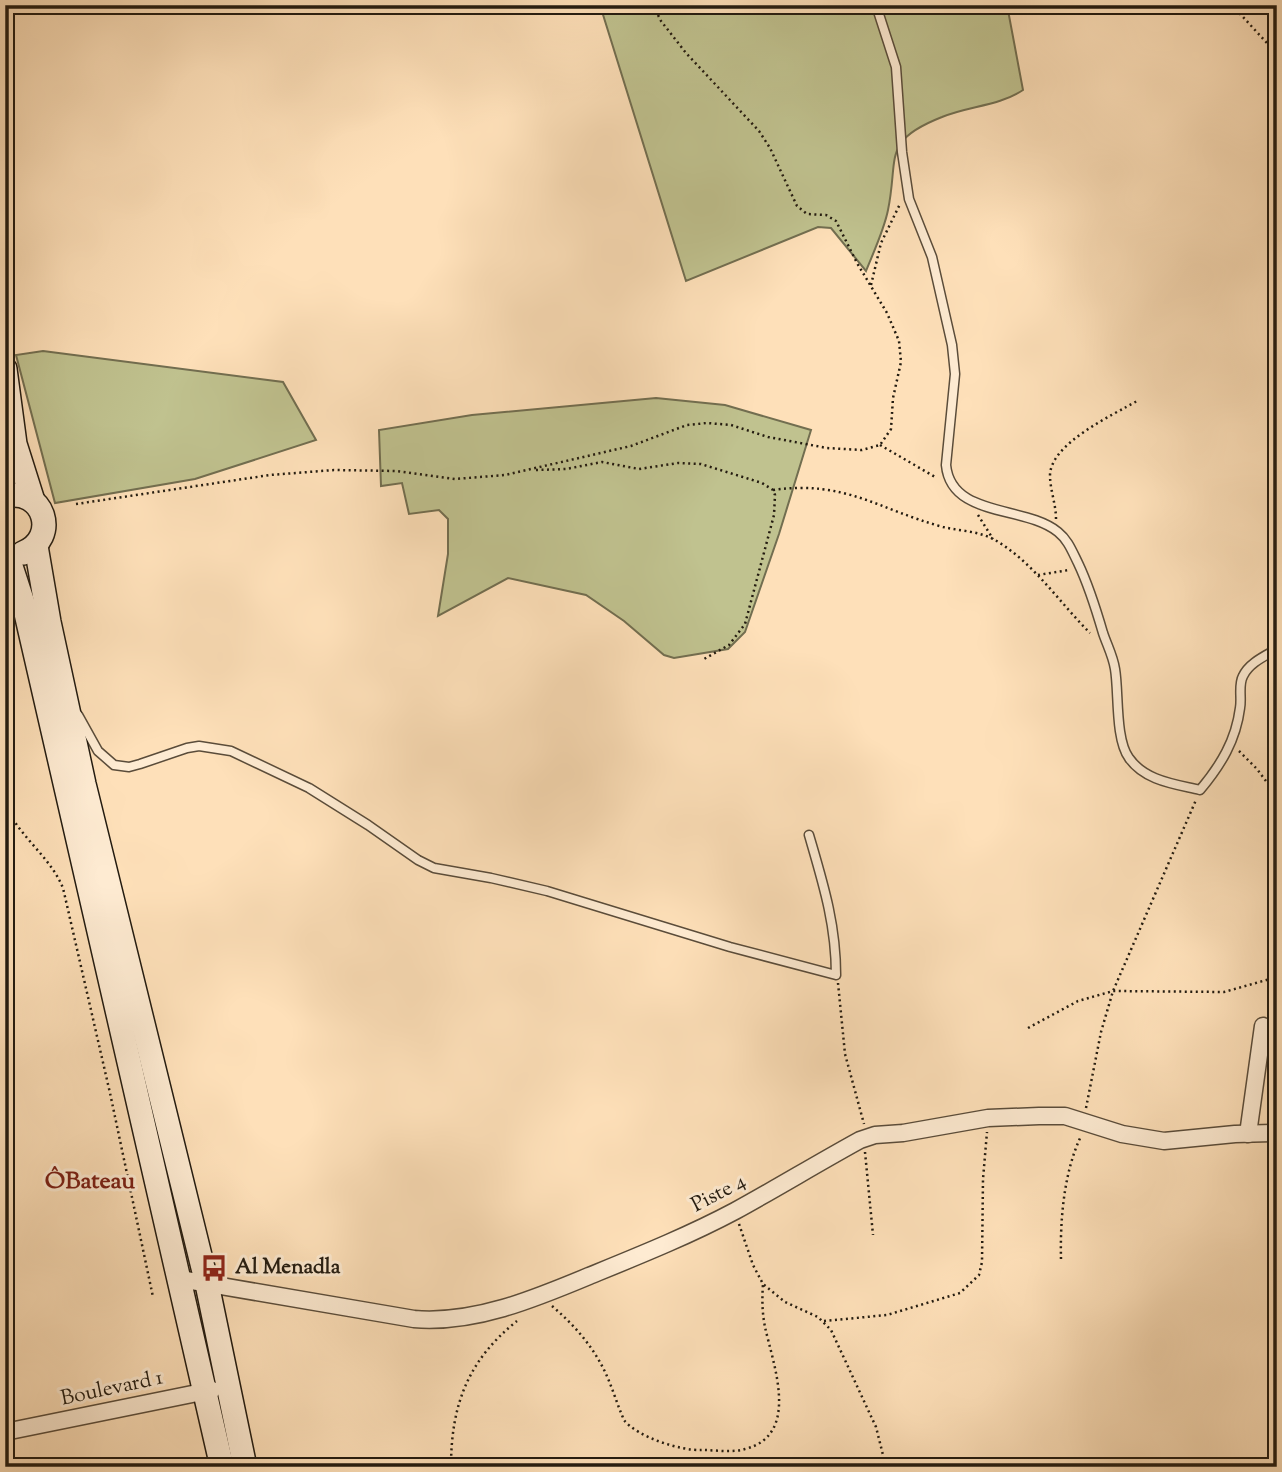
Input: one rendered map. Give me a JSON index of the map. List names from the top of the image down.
{
  "streets": {
    "street": ["Piste 4", "Boulevard 1"]
  },
  "districts": ["ÔBateau"],
  "places": {
    "bus stop": ["Al Menadla"]
  }
}
